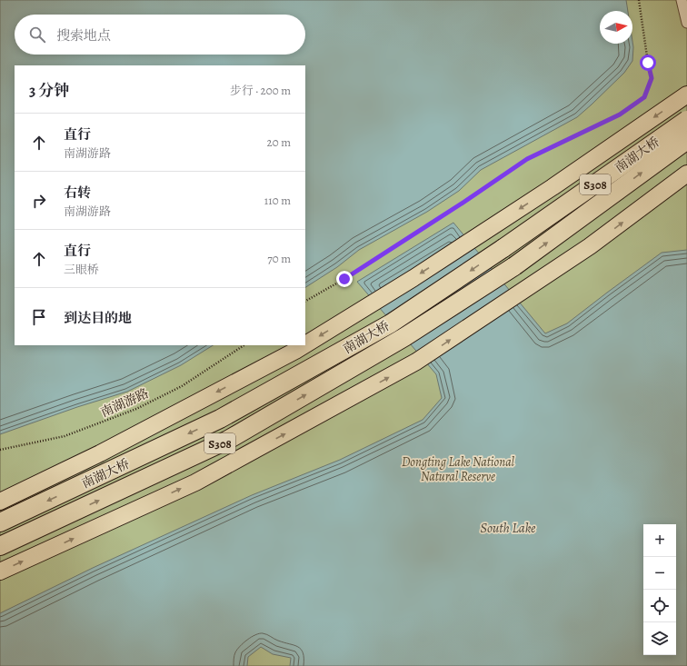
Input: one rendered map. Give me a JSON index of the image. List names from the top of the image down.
{
  "streets": {
    "highway": ["南湖大桥", "S308"],
    "path": ["南湖游路"]
  },
  "water": ["South Lake"],
  "parks": ["Dongting Lake National Natural Reserve"],
  "north": "right",
  "page": {
    "search": "搜索地点",
    "heading": ["3 分钟", "步行 · 200 m"],
    "list": [
      ["直行", "南湖游路", "20 m"],
      ["右转", "南湖游路", "110 m"],
      ["直行", "三眼桥", "70 m"],
      "到达目的地"
    ],
    "map_buttons": ["+", "−"]
  }
}
